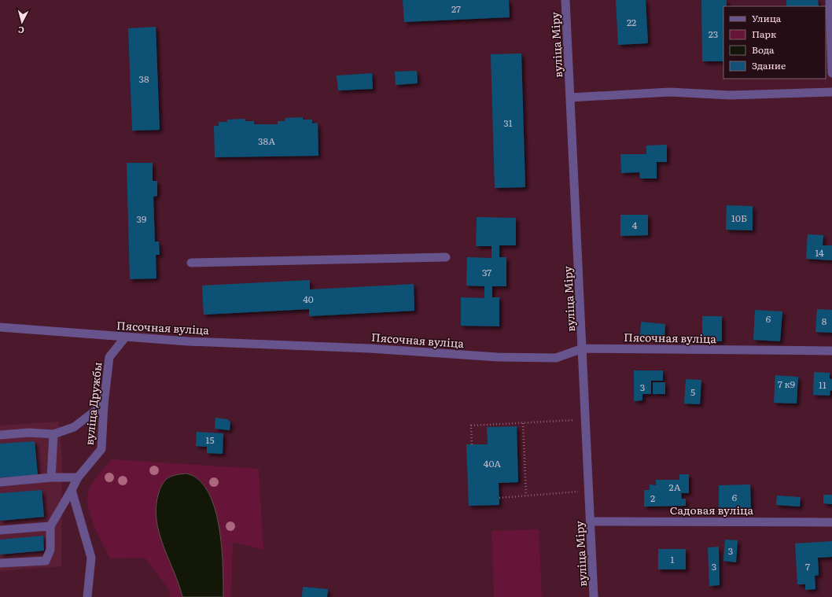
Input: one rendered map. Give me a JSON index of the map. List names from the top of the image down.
{
  "streets": {
    "street": [
      "вуліца Міру",
      "Пясочная вуліца",
      "вуліца Дружбы",
      "Садовая вуліца"
    ]
  },
  "crossings": [
    ["вуліца Міру", "Пясочная вуліца"],
    ["вуліца Міру", "Садовая вуліца"],
    ["Пясочная вуліца", "вуліца Дружбы"]
  ],
  "house_numbers": [
    "27",
    "22",
    "23",
    "38",
    "31",
    "38А",
    "10Б",
    "39",
    "4",
    "14",
    "37",
    "40",
    "6",
    "8",
    "7 к9",
    "11",
    "3",
    "5",
    "15",
    "40А",
    "2А",
    "6",
    "2",
    "3",
    "1",
    "3",
    "7"
  ],
  "legend": [
    "Улица",
    "Парк",
    "Вода",
    "Здание"
  ],
  "north": "bottom"
}
